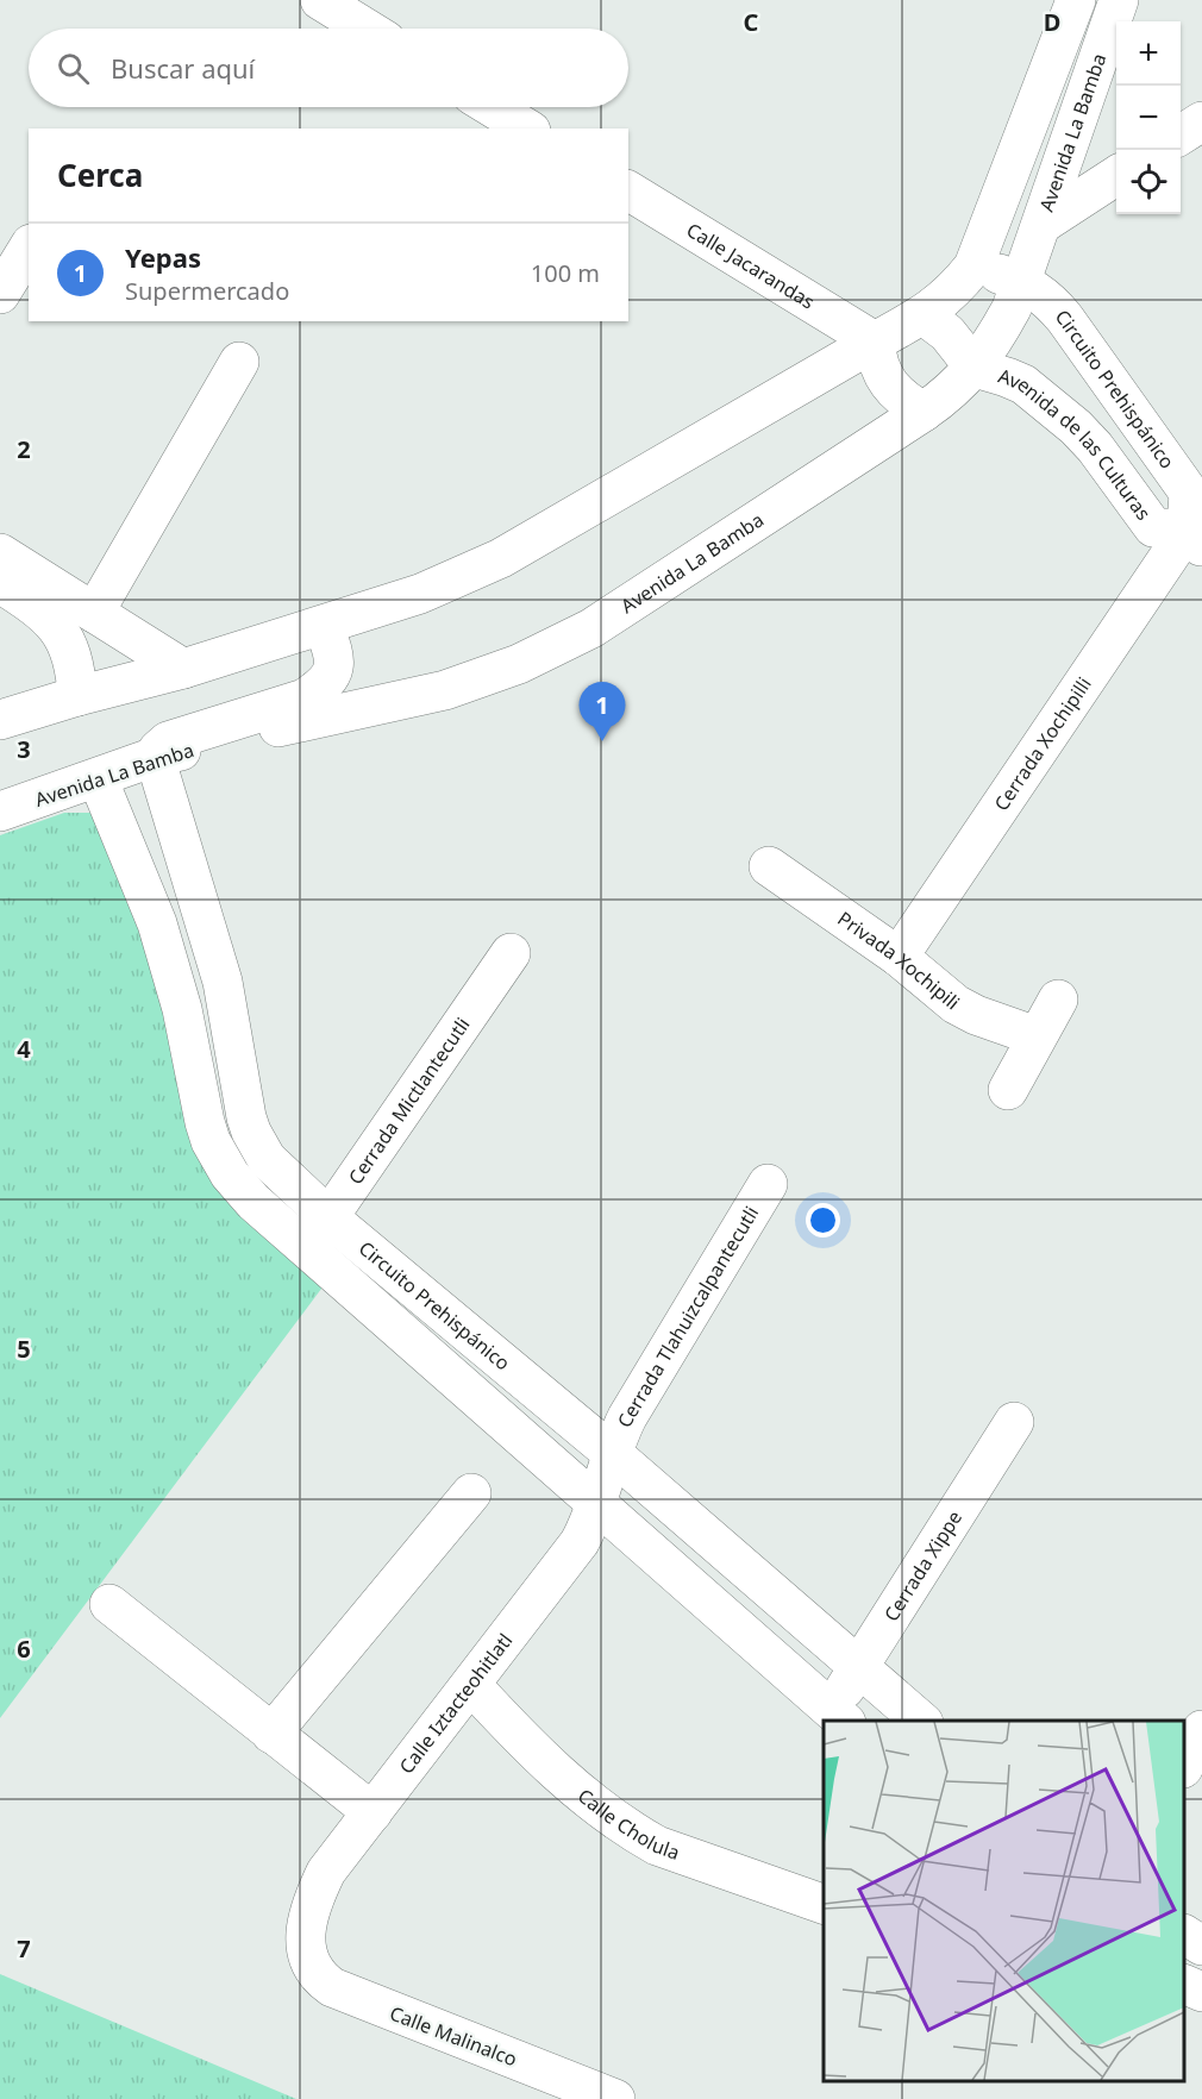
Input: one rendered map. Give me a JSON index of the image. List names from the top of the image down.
{
  "streets": {
    "street": [
      "Avenida La Bamba",
      "Calle Jacarandas",
      "Circuito Prehispánico",
      "Avenida de las Culturas",
      "Cerrada Xochipilli",
      "Privada Xochipili",
      "Cerrada Mictlantecutli",
      "Cerrada Tlahuizcalpantecutli",
      "Cerrada Xippe",
      "Calle Iztacteohitlatl",
      "Calle Cholula",
      "Calle Malinalco"
    ]
  },
  "crossings": [
    ["Avenida La Bamba", "Calle Jacarandas"],
    ["Avenida La Bamba", "Circuito Prehispánico"],
    ["Avenida La Bamba", "Avenida de las Culturas"],
    ["Calle Jacarandas", "Avenida de las Culturas"],
    ["Circuito Prehispánico", "Avenida de las Culturas"],
    ["Circuito Prehispánico", "Cerrada Xochipilli"],
    ["Circuito Prehispánico", "Cerrada Mictlantecutli"],
    ["Circuito Prehispánico", "Cerrada Tlahuizcalpantecutli"],
    ["Circuito Prehispánico", "Cerrada Xippe"],
    ["Circuito Prehispánico", "Calle Iztacteohitlatl"],
    ["Avenida de las Culturas", "Cerrada Xochipilli"],
    ["Cerrada Xochipilli", "Privada Xochipili"],
    ["Cerrada Tlahuizcalpantecutli", "Calle Iztacteohitlatl"],
    ["Calle Iztacteohitlatl", "Calle Cholula"],
    ["Calle Iztacteohitlatl", "Calle Malinalco"]
  ],
  "page": {
    "map_buttons": ["+", "−"],
    "search": "Buscar aquí",
    "heading": "Cerca",
    "list": [
      {
        "mark": "1",
        "name": "Yepas",
        "note": "Supermercado",
        "value": "100 m"
      }
    ],
    "pins": "1"
  },
  "grid": {
    "columns": ["C", "D"],
    "rows": [
      "2",
      "3",
      "4",
      "5",
      "6",
      "7"
    ]
  }
}
